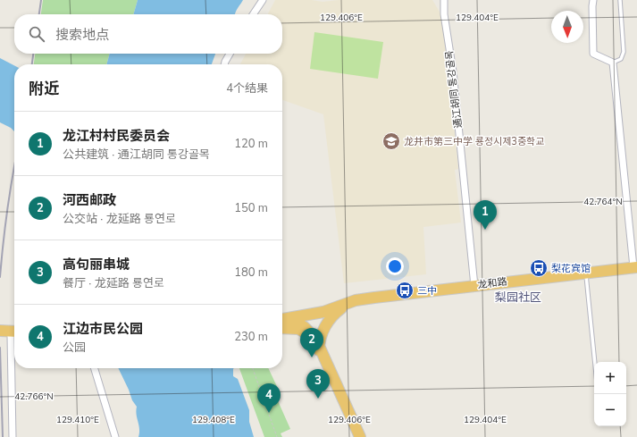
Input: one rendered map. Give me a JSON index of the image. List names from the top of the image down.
{
  "streets": {
    "highway": ["龙和路"],
    "street": ["通江胡同 통강골목"]
  },
  "crossings": [
    ["通江胡同 통강골목", "龙和路"]
  ],
  "districts": ["梨园社区"],
  "places": {
    "school or university": ["龙井市第三中学 룡정시제3중학교"],
    "bus stop": ["梨花宾馆", "三中"]
  },
  "north": "bottom",
  "page": {
    "search": "搜索地点",
    "heading": ["附近", "4个结果"],
    "list": [
      {
        "mark": "1",
        "name": "龙江村村民委员会",
        "note": "公共建筑 · 通江胡同 통강골목",
        "value": "120 m"
      },
      {
        "mark": "2",
        "name": "河西邮政",
        "note": "公交站 · 龙延路 룡연로",
        "value": "150 m"
      },
      {
        "mark": "3",
        "name": "高句丽串城",
        "note": "餐厅 · 龙延路 룡연로",
        "value": "180 m"
      },
      {
        "mark": "4",
        "name": "江边市民公园",
        "note": "公园",
        "value": "230 m"
      }
    ],
    "pins": [
      "1",
      "2",
      "3",
      "4"
    ],
    "map_buttons": ["+", "−"]
  },
  "coordinates": [
    "129.406°E",
    "129.404°E",
    "42.764°N",
    "42.766°N",
    "129.410°E",
    "129.408°E"
  ]
}
